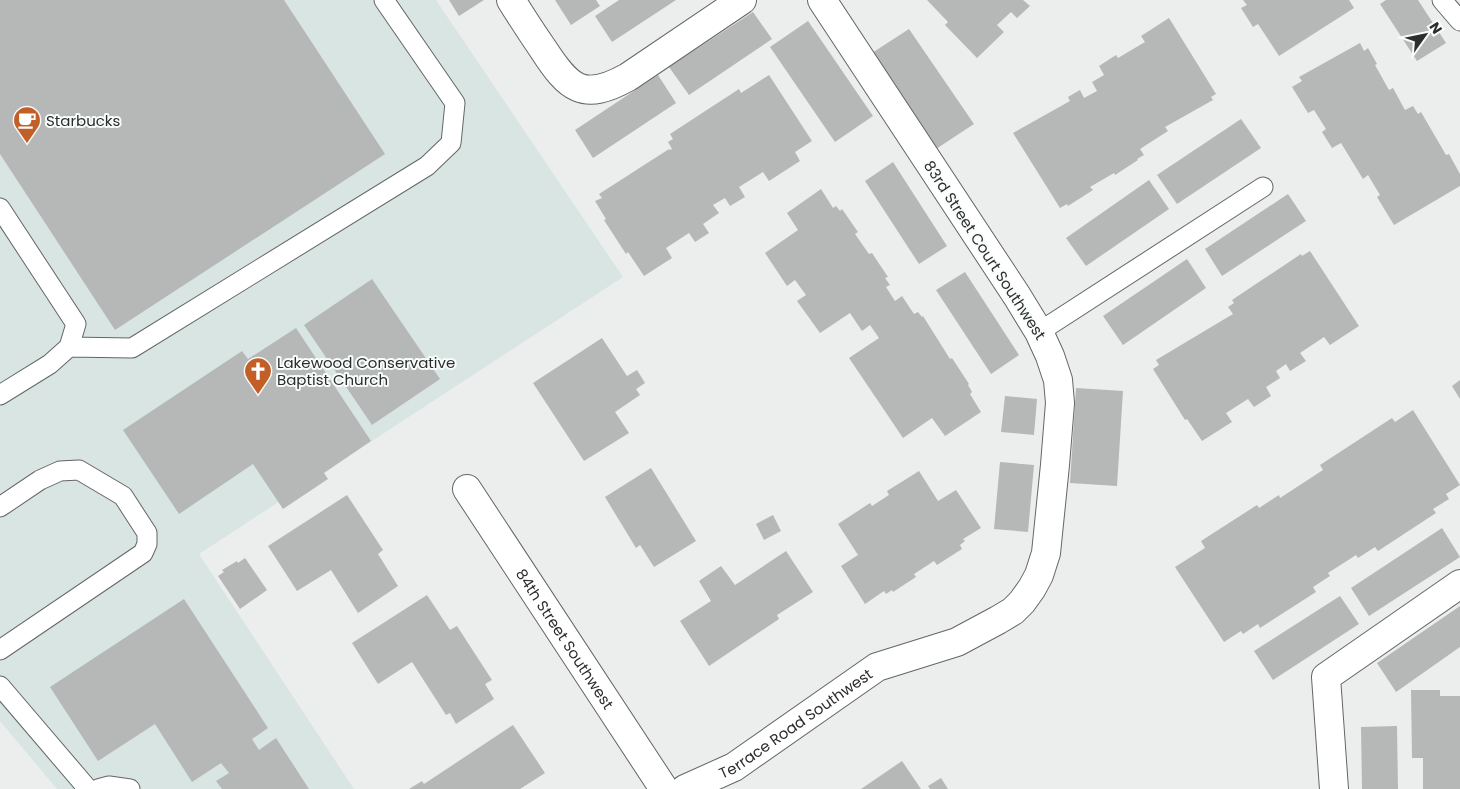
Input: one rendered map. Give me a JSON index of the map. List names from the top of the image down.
{
  "streets": {
    "street": ["83rd Street Court Southwest", "84th Street Southwest", "Terrace Road Southwest"]
  },
  "crossings": [
    ["83rd Street Court Southwest", "Terrace Road Southwest"]
  ],
  "places": {
    "cafe": ["Starbucks"],
    "church": ["Lakewood Conservative Baptist Church"]
  },
  "north": "top right"
}
